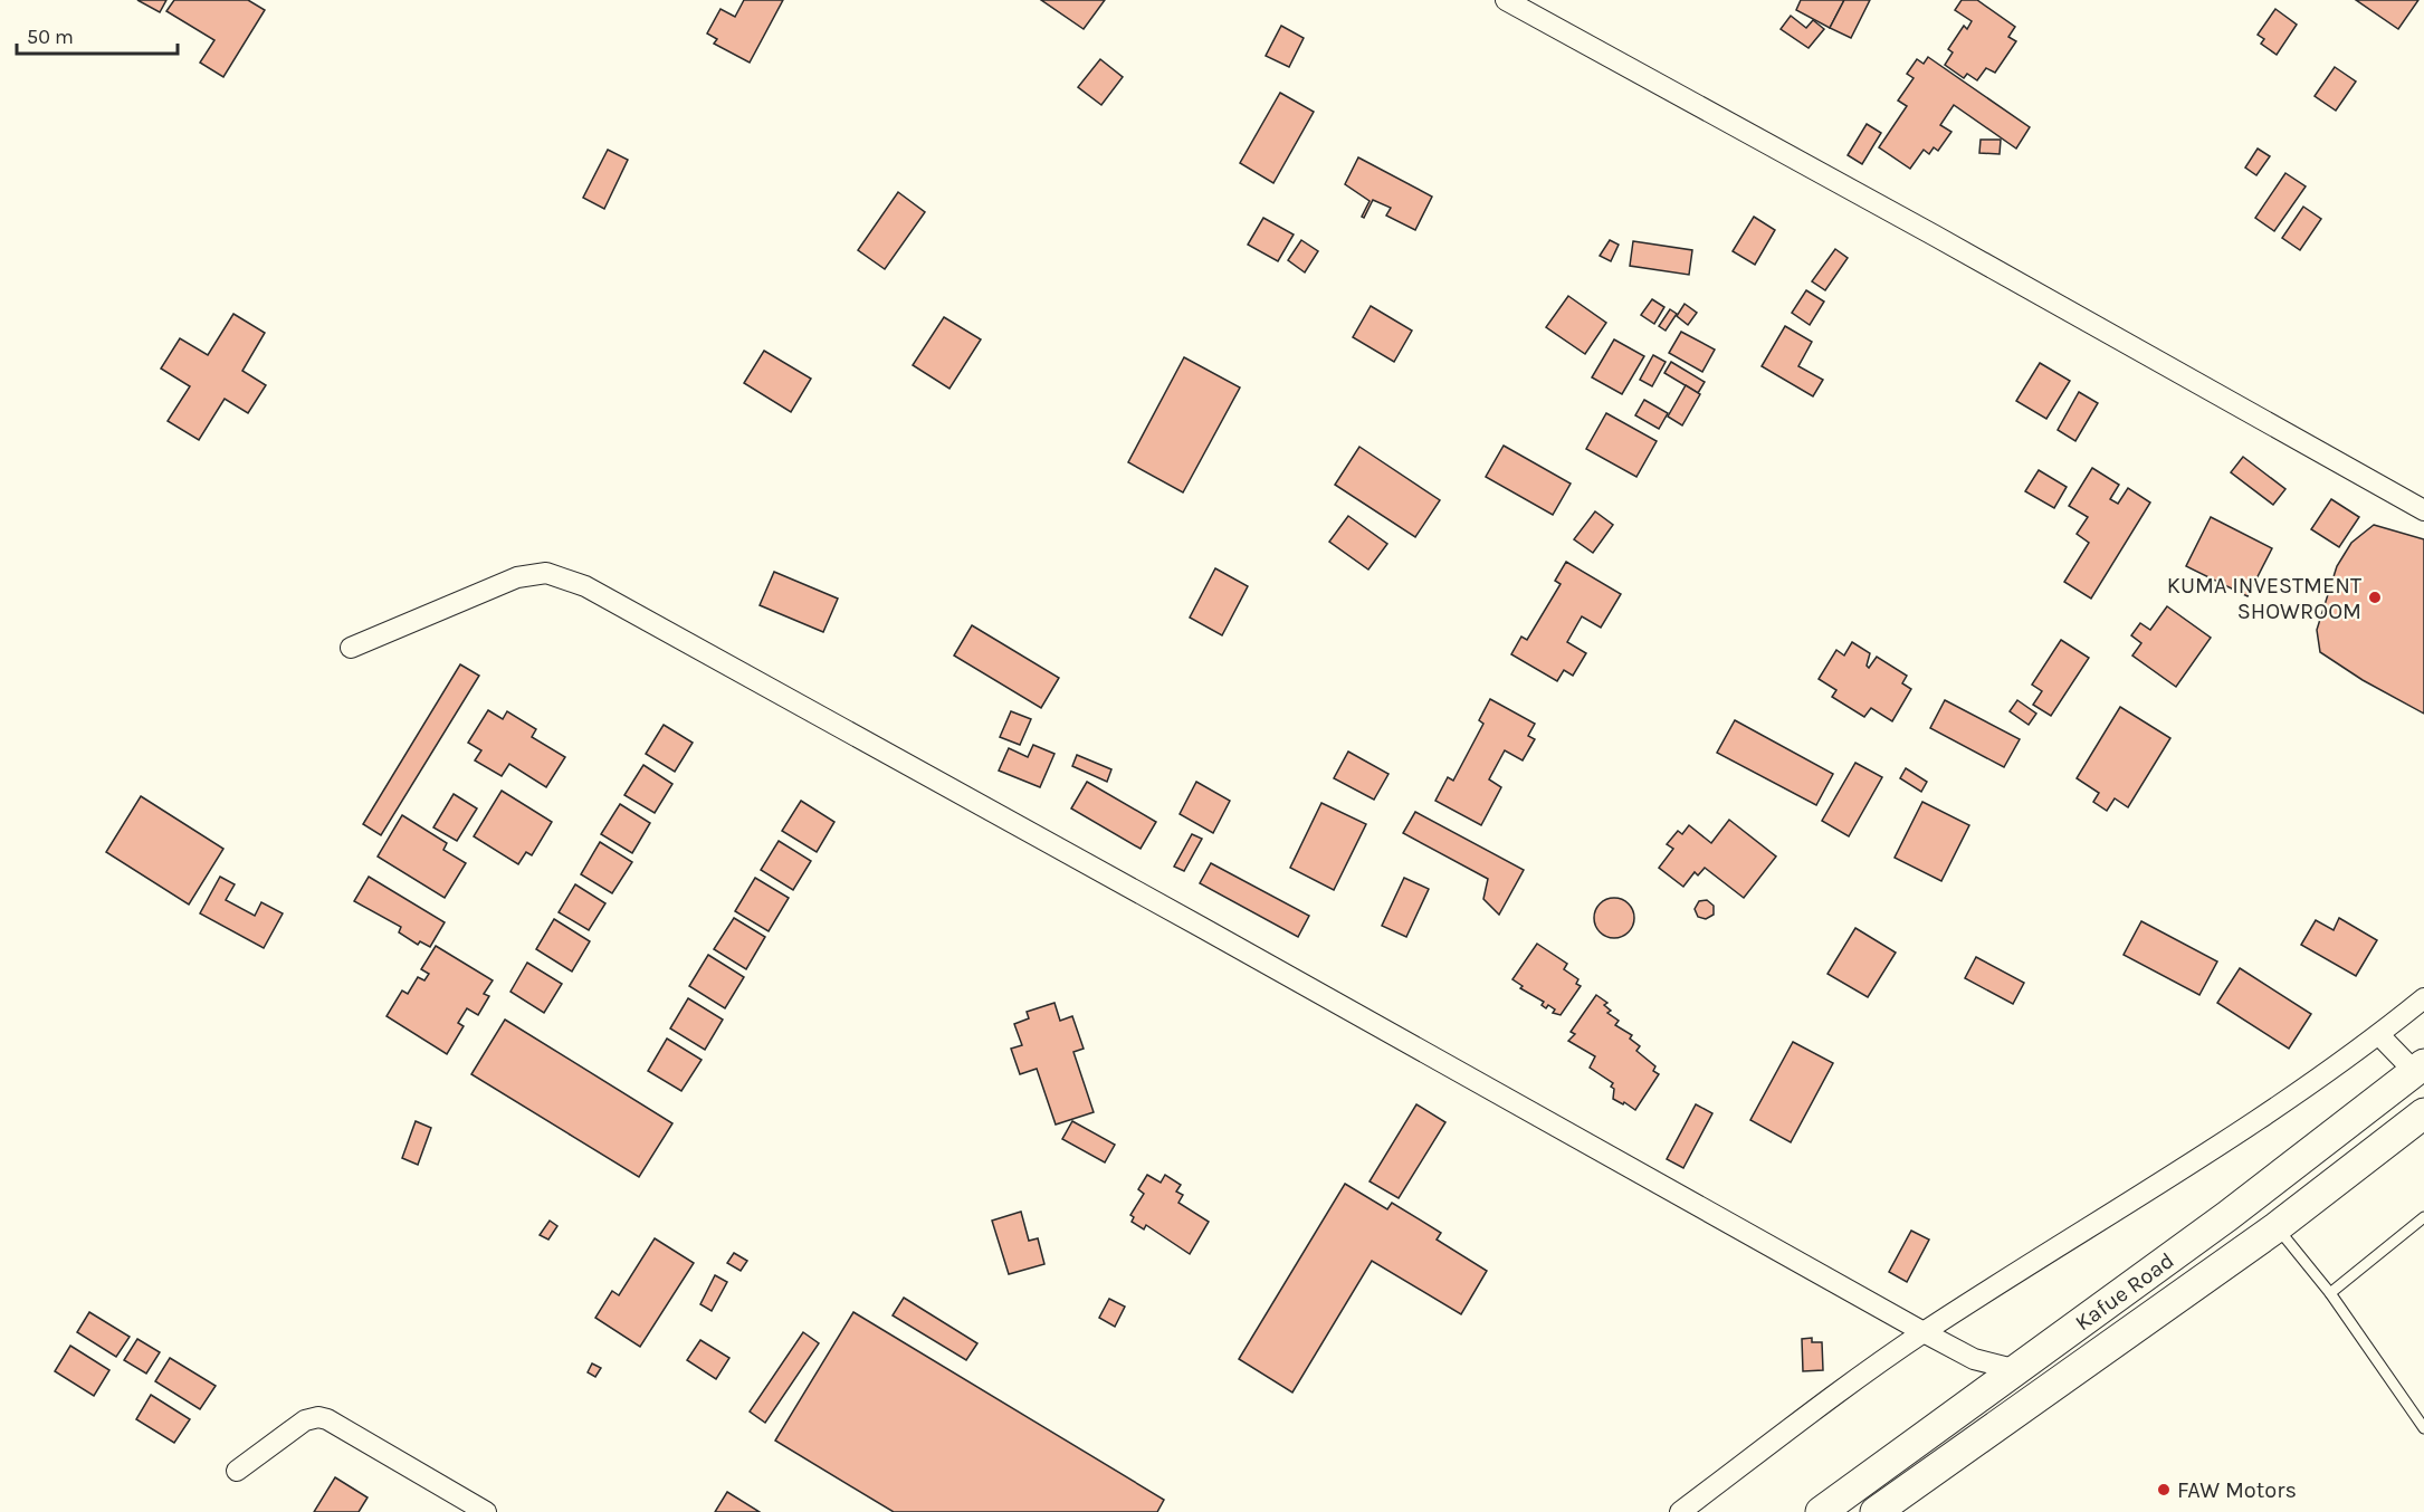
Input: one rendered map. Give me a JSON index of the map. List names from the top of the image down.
{
  "streets": {
    "main road": ["Kafue Road"]
  },
  "places": ["KUMA INVESTMENT SHOWROOM", "FAW Motors"],
  "scale_bar": "50 m"
}
